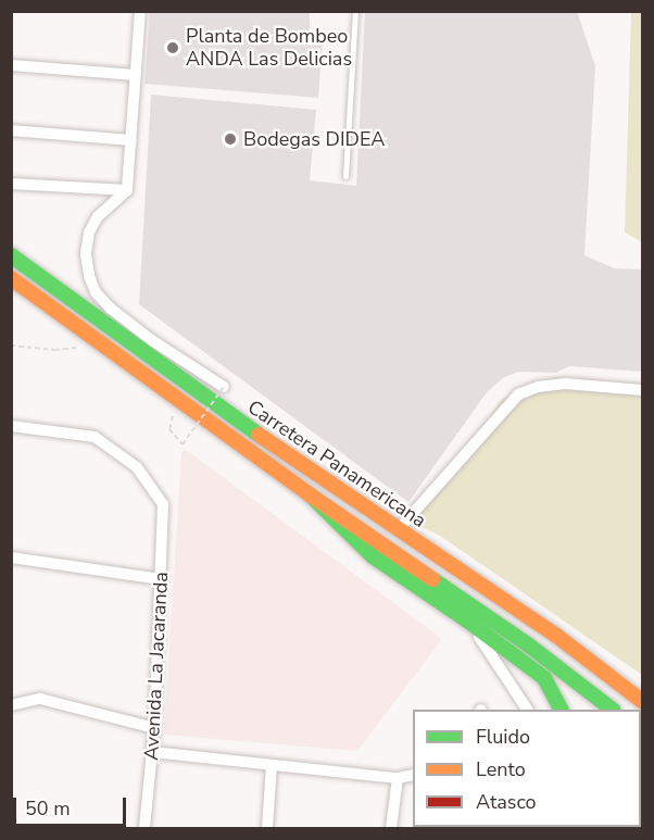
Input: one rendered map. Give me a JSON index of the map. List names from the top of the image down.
{
  "streets": {
    "main road": ["Carretera Panamericana"],
    "street": ["Avenida La Jacaranda"]
  },
  "places": ["Planta de Bombeo ANDA Las Delicias", "Bodegas DIDEA"],
  "legend": ["Fluido", "Lento", "Atasco"],
  "scale_bar": "50 m"
}
